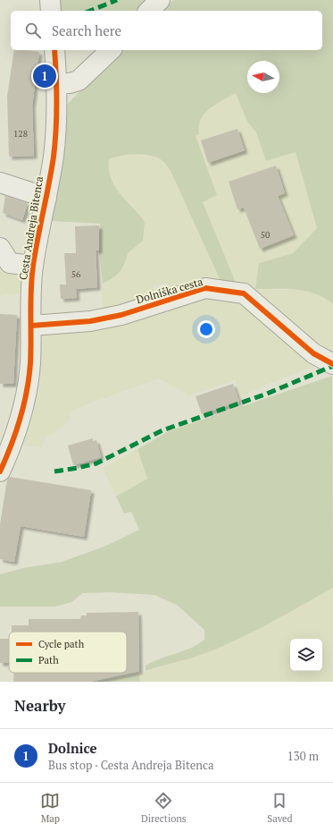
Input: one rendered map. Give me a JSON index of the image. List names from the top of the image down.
{
  "streets": {
    "street": ["Cesta Andreja Bitenca", "Dolniška cesta"]
  },
  "crossings": [
    ["Cesta Andreja Bitenca", "Dolniška cesta"]
  ],
  "house_numbers": ["128", "50", "56"],
  "legend": ["Cycle path", "Path"],
  "north": "left",
  "page": {
    "search": "Search here",
    "pins": "1",
    "heading": "Nearby",
    "list": [
      {
        "mark": "1",
        "name": "Dolnice",
        "note": "Bus stop · Cesta Andreja Bitenca",
        "value": "130 m"
      }
    ],
    "nav": ["Map", "Directions", "Saved"]
  }
}
